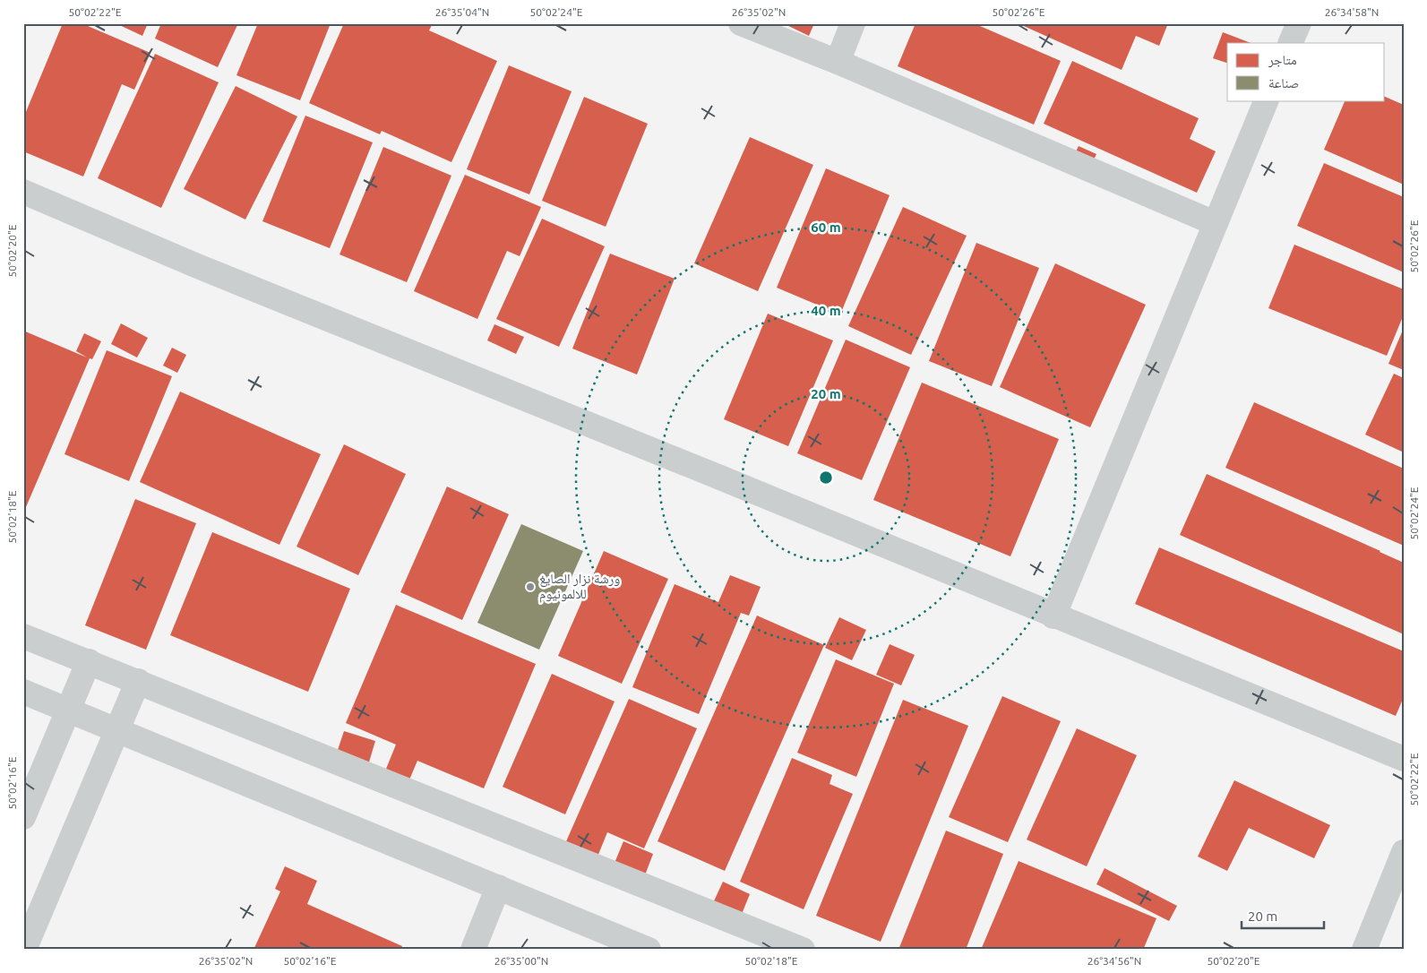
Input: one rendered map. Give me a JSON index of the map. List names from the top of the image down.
{
  "places": ["ورشة نزار الصايغ للالمونيوم"],
  "legend": ["متاجر", "صناعة"],
  "scale_bar": "20 m",
  "coordinates": [
    "50°02'22\"E",
    "26°35'04\"N",
    "50°02'24\"E",
    "26°35'02\"N",
    "50°02'26\"E",
    "26°34'58\"N",
    "50°02'20\"E",
    "50°02'18\"E",
    "50°02'16\"E",
    "26°35'00\"N",
    "26°34'56\"N"
  ],
  "rings": ["60 m", "40 m", "20 m"]
}
